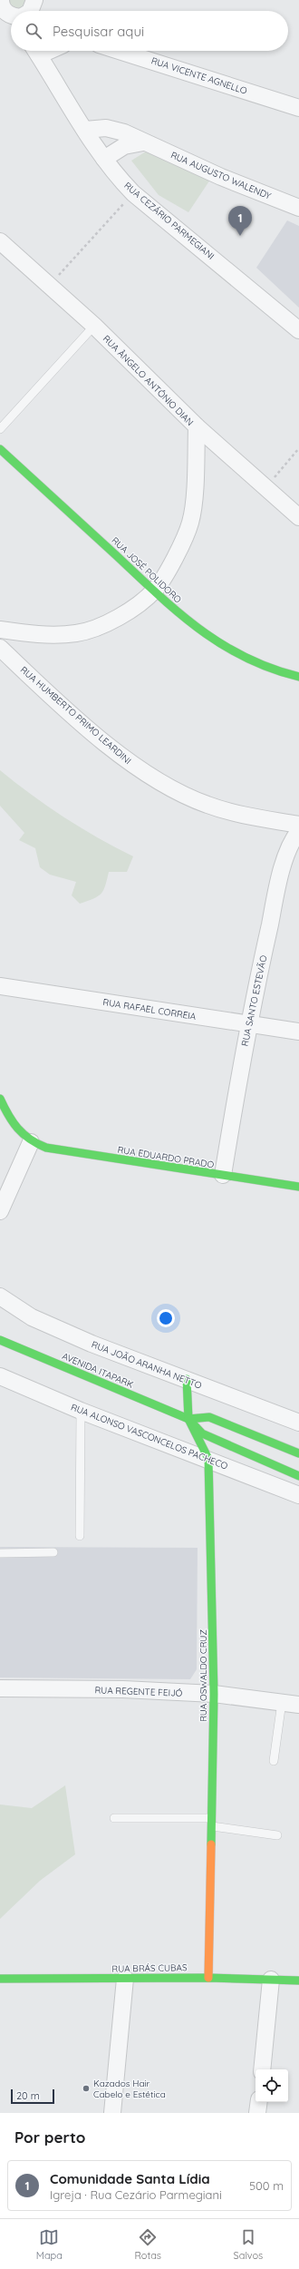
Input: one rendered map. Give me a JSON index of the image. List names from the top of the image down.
{
  "streets": {
    "street": [
      "RUA VICENTE AGNELLO",
      "RUA AUGUSTO WALENDY",
      "RUA CEZÁRIO PARMEGIANI",
      "RUA ÂNGELO ANTÔNIO DIAN",
      "RUA JOSÉ POLIDORO",
      "RUA HUMBERTO PRIMO LEARDINI",
      "RUA SANTO ESTEVÃO",
      "RUA RAFAEL CORREIA",
      "RUA EDUARDO PRADO",
      "RUA JOÃO ARANHA NETTO",
      "AVENIDA ITAPARK",
      "RUA ALONSO VASCONCELOS PACHECO",
      "RUA OSWALDO CRUZ",
      "RUA REGENTE FEIJÓ",
      "RUA BRÁS CUBAS"
    ]
  },
  "crossings": [
    ["RUA AUGUSTO WALENDY", "RUA CEZÁRIO PARMEGIANI"],
    ["RUA SANTO ESTEVÃO", "RUA RAFAEL CORREIA"],
    ["RUA SANTO ESTEVÃO", "RUA EDUARDO PRADO"],
    ["RUA JOÃO ARANHA NETTO", "RUA OSWALDO CRUZ"],
    ["AVENIDA ITAPARK", "RUA OSWALDO CRUZ"],
    ["RUA ALONSO VASCONCELOS PACHECO", "RUA OSWALDO CRUZ"],
    ["RUA OSWALDO CRUZ", "RUA REGENTE FEIJÓ"],
    ["RUA OSWALDO CRUZ", "RUA BRÁS CUBAS"]
  ],
  "places": ["Kazados Hair Cabelo e Estética"],
  "scale_bar": "20 m",
  "page": {
    "search": "Pesquisar aqui",
    "pins": "1",
    "scale": "20 m",
    "heading": "Por perto",
    "list": [
      {
        "mark": "1",
        "name": "Comunidade Santa Lídia",
        "note": "Igreja · Rua Cezário Parmegiani",
        "value": "500 m"
      }
    ],
    "nav": ["Mapa", "Rotas", "Salvos"]
  }
}
